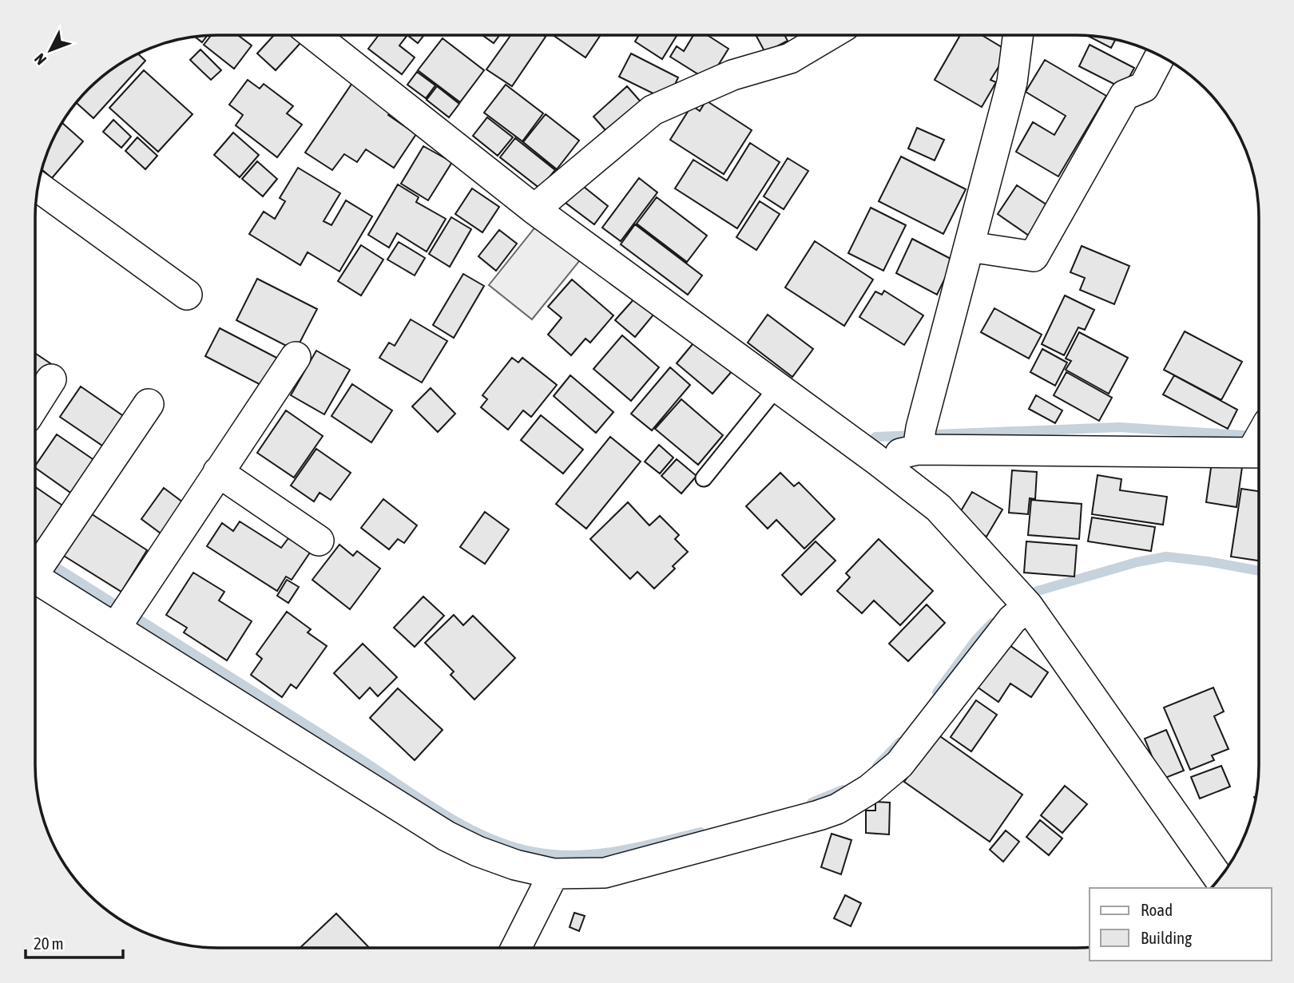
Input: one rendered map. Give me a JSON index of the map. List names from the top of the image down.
{
  "legend": ["Road", "Building"],
  "scale_bar": "20 m",
  "north": "bottom left"
}
